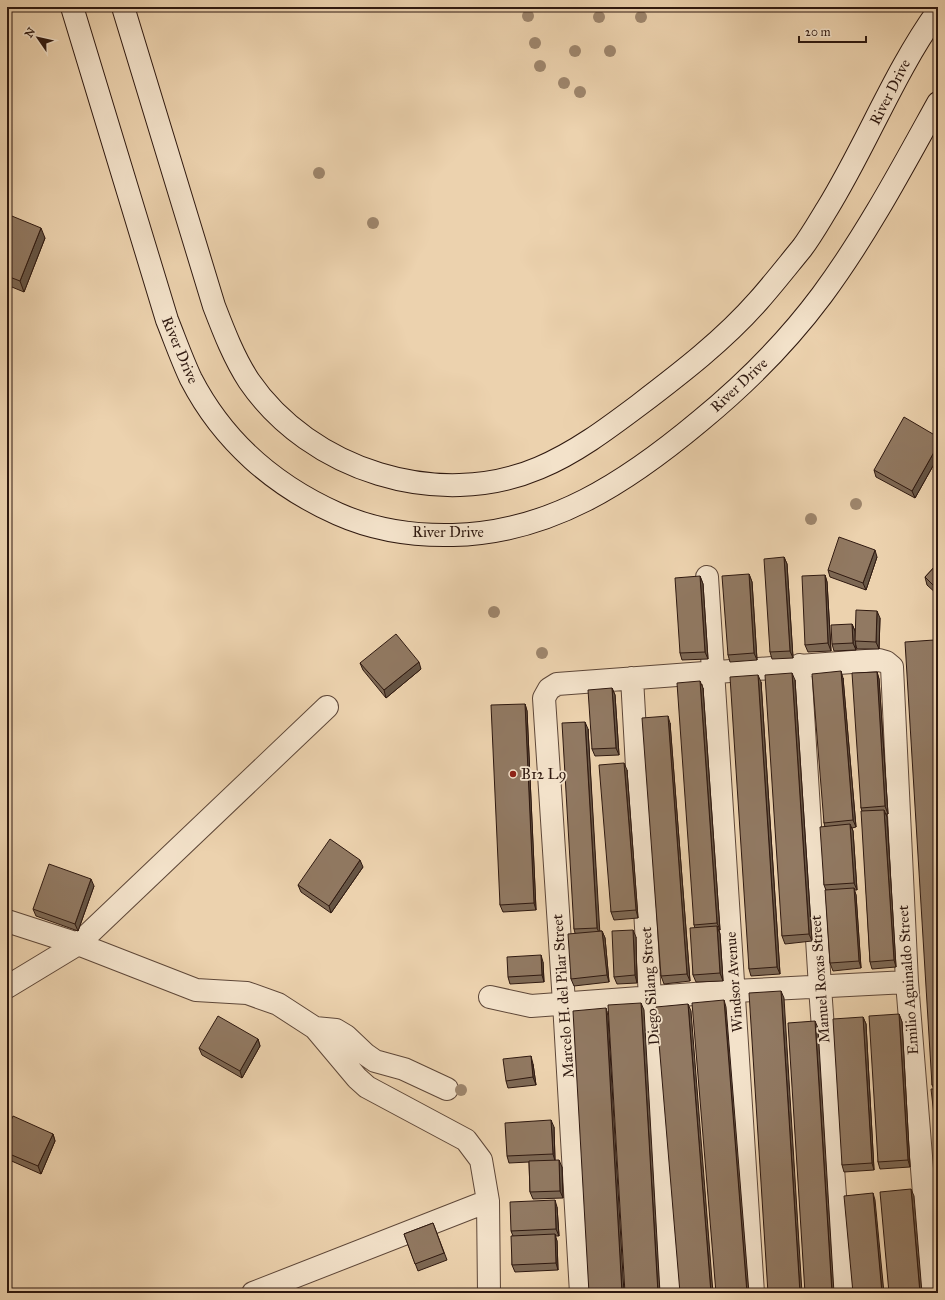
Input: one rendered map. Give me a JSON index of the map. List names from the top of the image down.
{
  "streets": {
    "street": [
      "River Drive",
      "Manuel Roxas Street",
      "Emilio Aguinaldo Street",
      "Windsor Avenue",
      "Diego Silang Street",
      "Marcelo H. del Pilar Street"
    ]
  },
  "crossings": [
    ["Manuel Roxas Street", "Emilio Aguinaldo Street"],
    ["Diego Silang Street", "Marcelo H. del Pilar Street"]
  ],
  "places": ["B12 L9"],
  "scale_bar": "20 m",
  "north": "top left"
}
